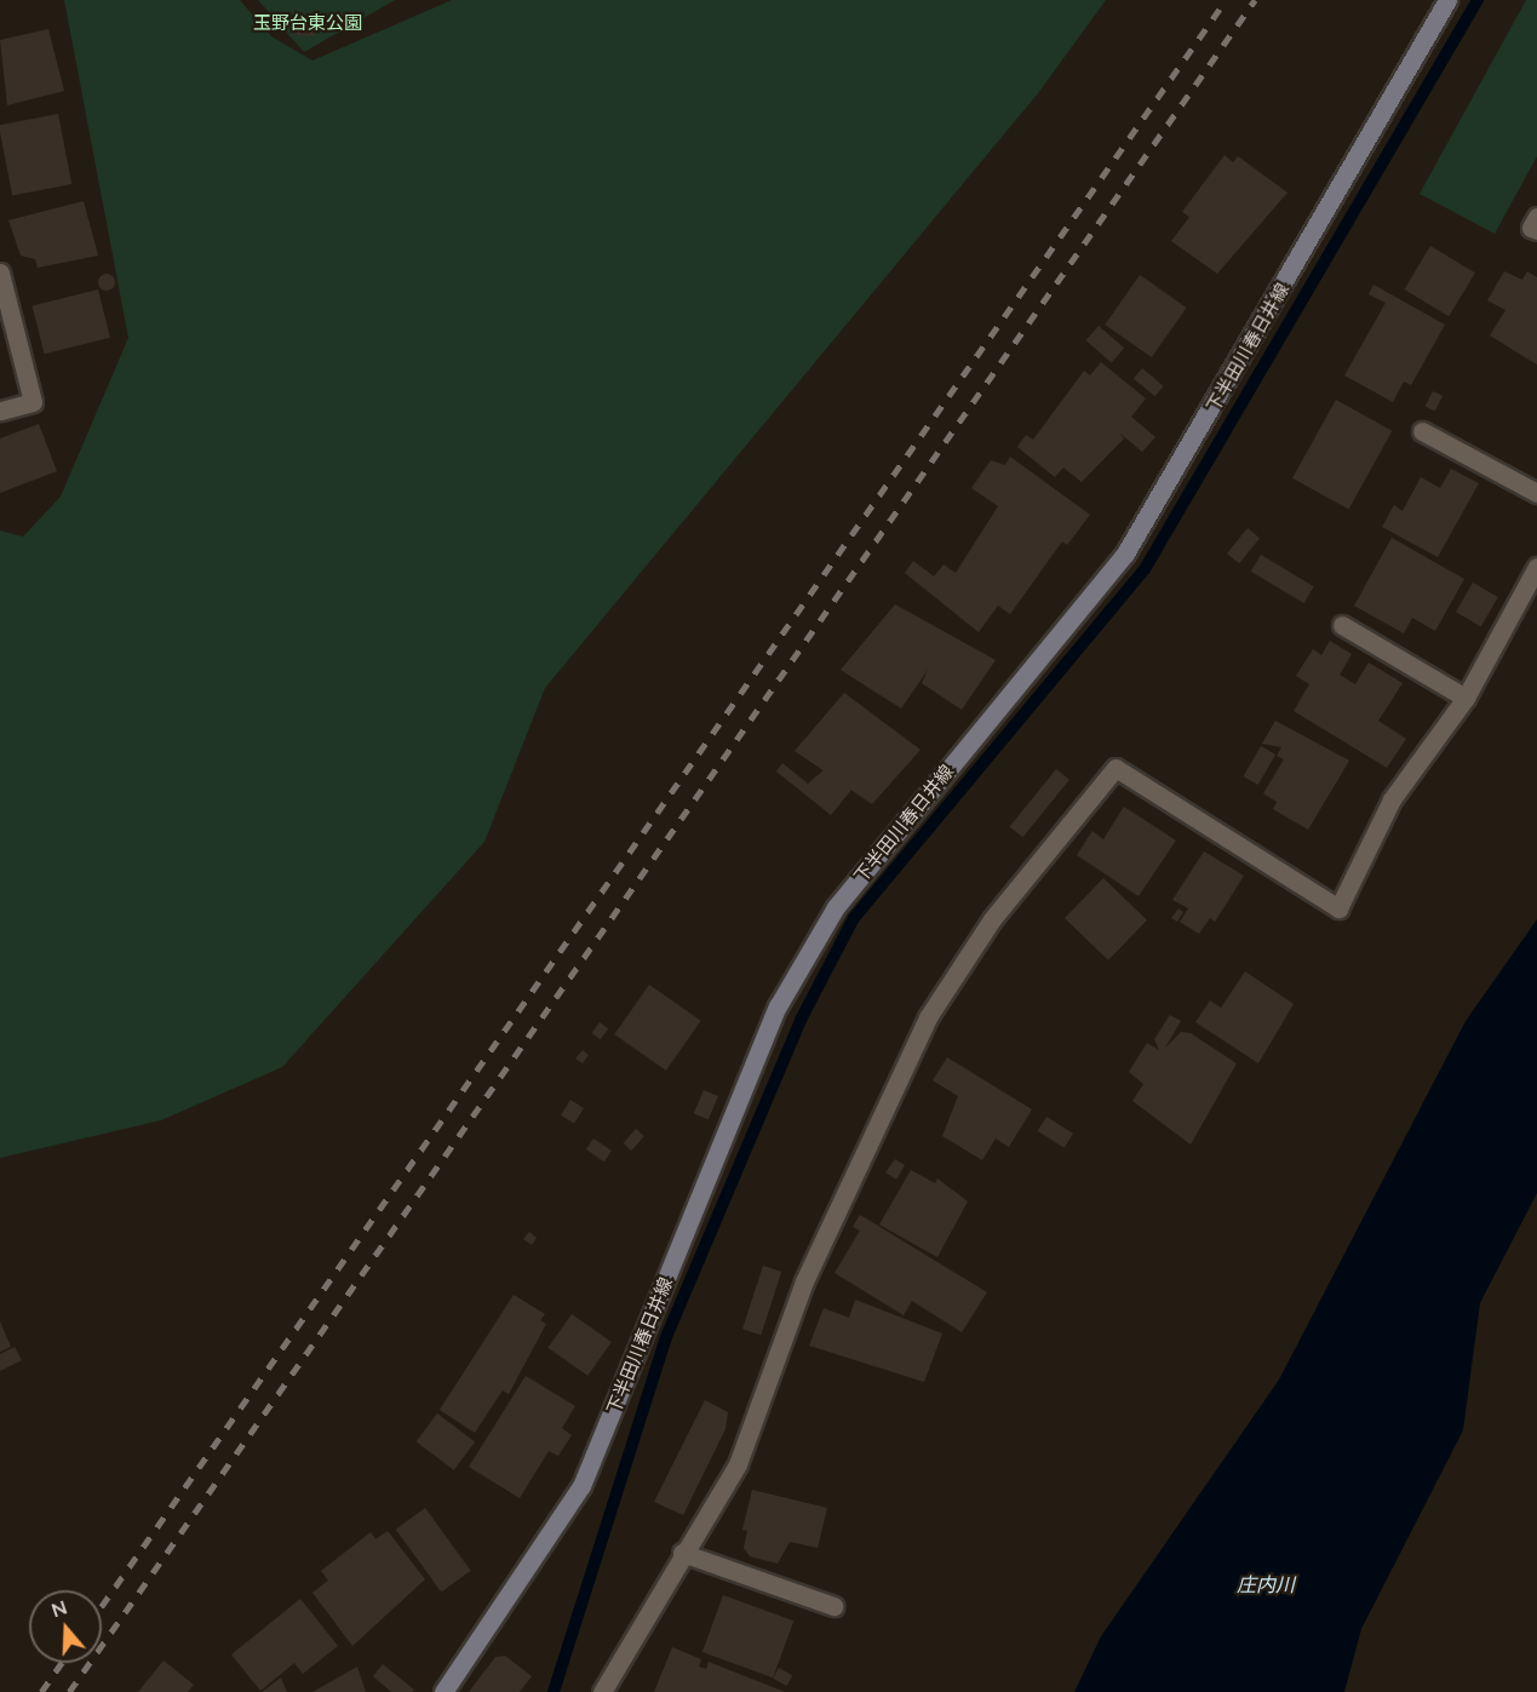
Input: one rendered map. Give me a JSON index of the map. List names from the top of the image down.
{
  "streets": {
    "main road": ["下半田川春日井線"]
  },
  "water": ["庄内川"],
  "parks": ["玉野台東公園"],
  "north": "top"
}
